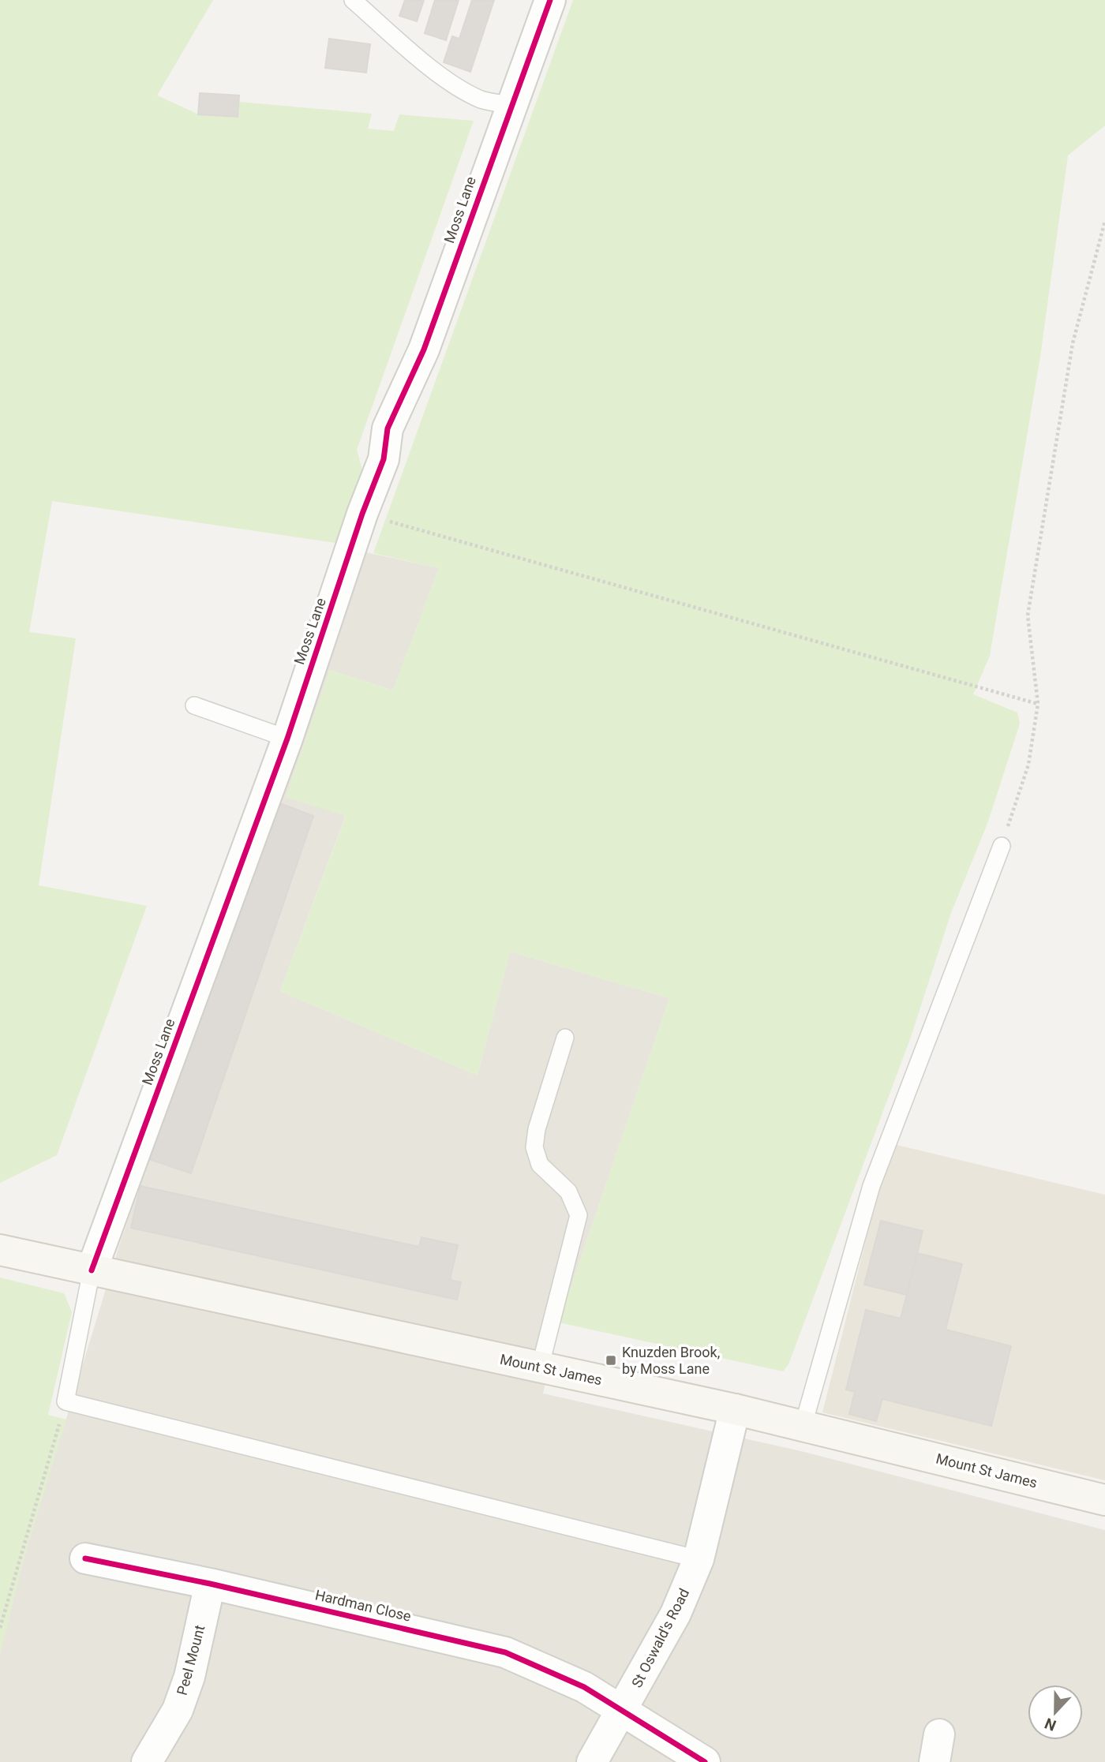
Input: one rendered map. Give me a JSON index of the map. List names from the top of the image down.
{
  "streets": {
    "main road": ["Mount St James"],
    "street": [
      "Moss Lane",
      "Hardman Close",
      "St Oswald's Road",
      "Peel Mount"
    ]
  },
  "crossings": [
    ["Moss Lane", "Mount St James"],
    ["Mount St James", "St Oswald's Road"],
    ["Hardman Close", "St Oswald's Road"],
    ["Hardman Close", "Peel Mount"]
  ],
  "places": {
    "transit": ["Knuzden Brook, by Moss Lane"]
  },
  "north": "bottom"
}
